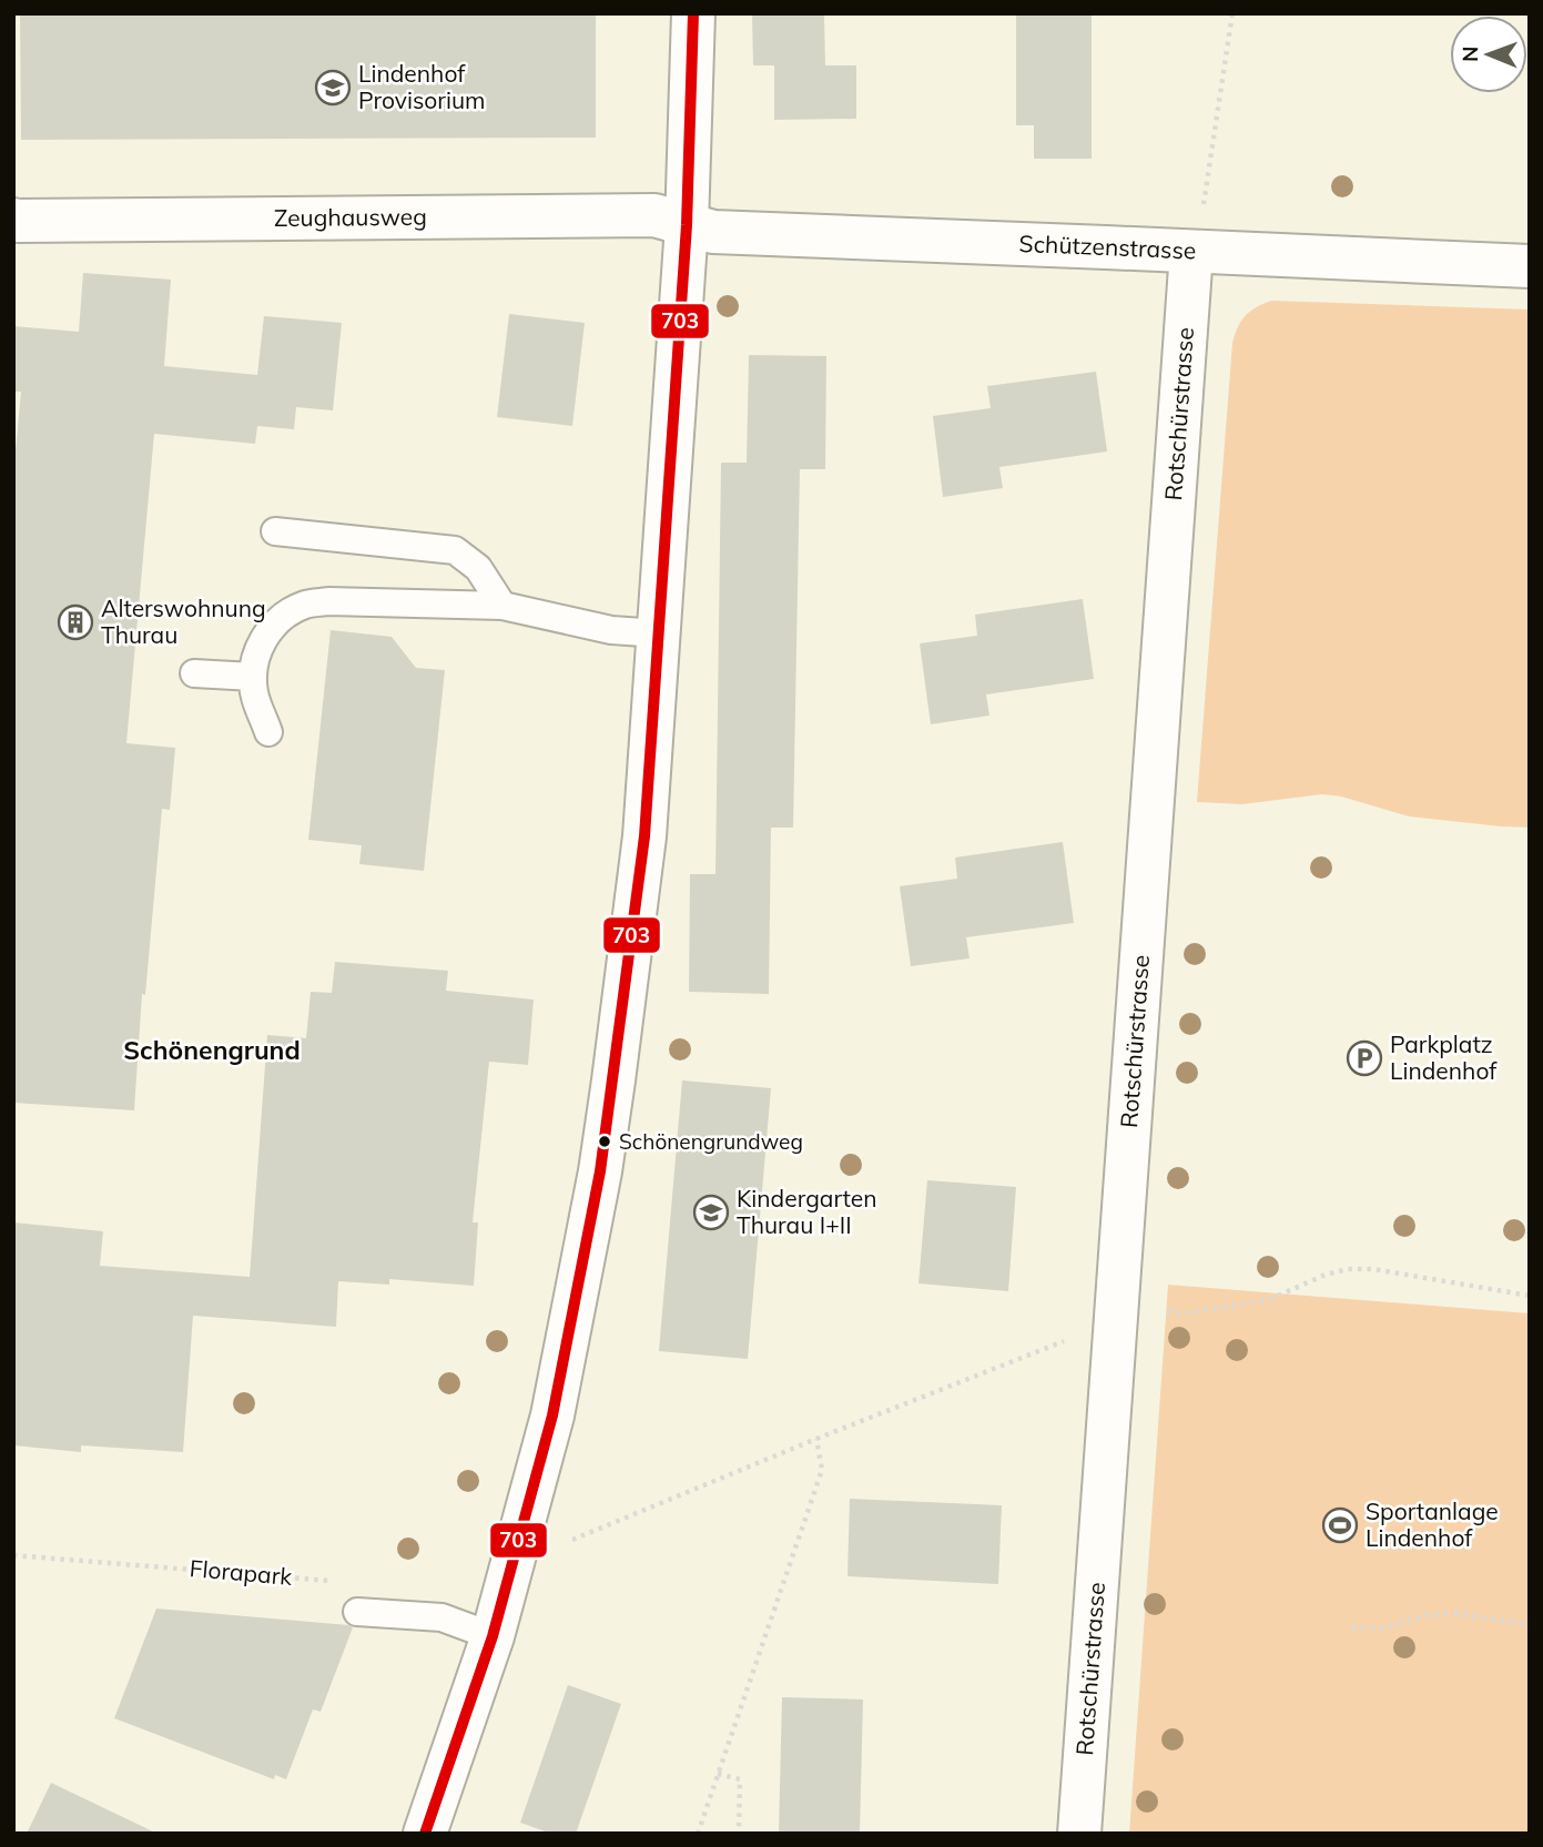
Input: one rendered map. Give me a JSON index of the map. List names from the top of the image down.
{
  "streets": {
    "street": ["Zeughausweg", "Schützenstrasse", "Rotschürstrasse"],
    "path": ["Florapark"]
  },
  "crossings": [
    ["Zeughausweg", "Schützenstrasse"],
    ["Schützenstrasse", "Rotschürstrasse"]
  ],
  "districts": ["Schönengrund"],
  "places": {
    "school or university": ["Lindenhof Provisorium", "Kindergarten Thurau I+II"],
    "building": ["Alterswohnung Thurau"],
    "parking": ["Parkplatz Lindenhof"],
    "other": ["Schönengrundweg"],
    "sports": ["Sportanlage Lindenhof"]
  },
  "lines": ["transit line 703"],
  "north": "left"
}
